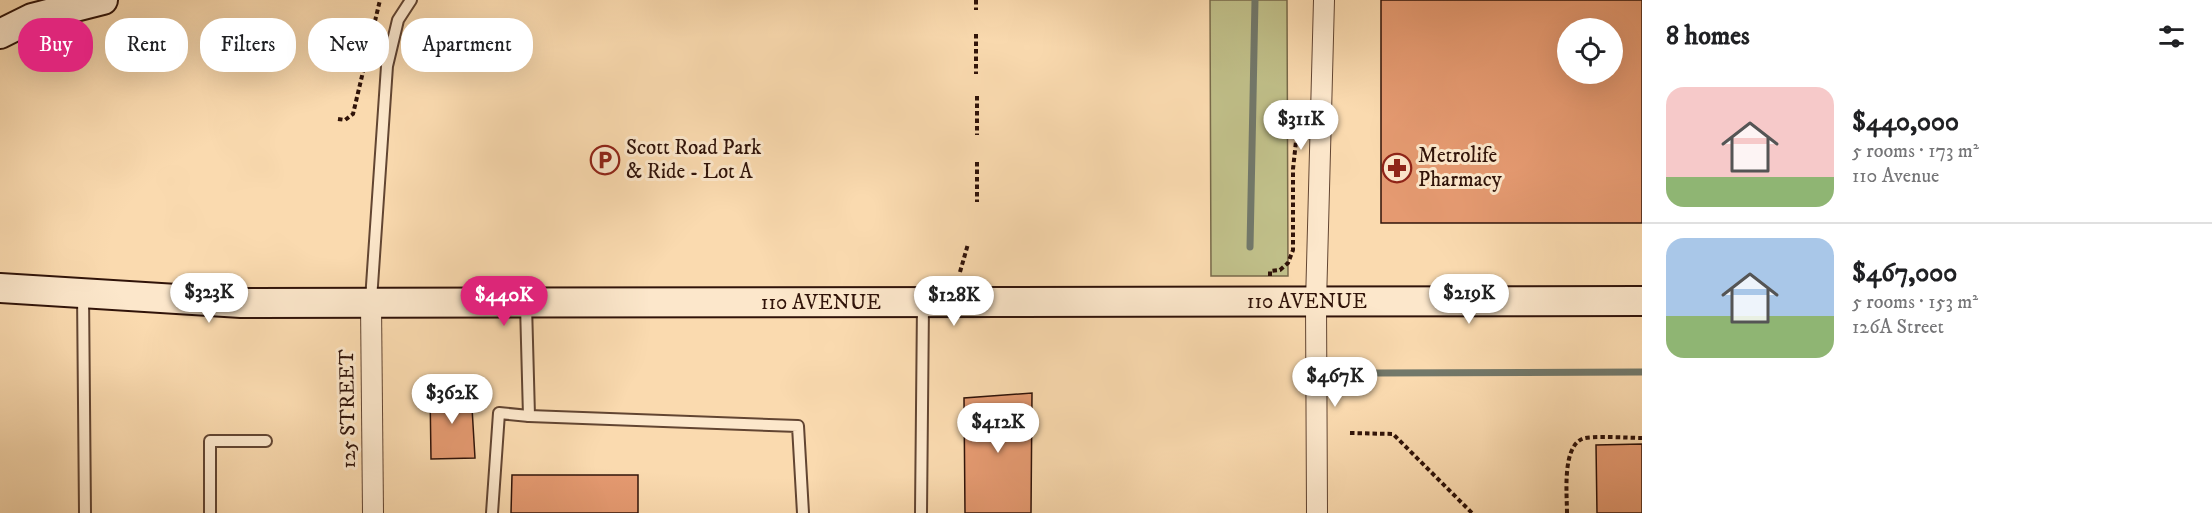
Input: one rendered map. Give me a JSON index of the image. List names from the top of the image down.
{
  "streets": {
    "main road": ["110 AVENUE"],
    "street": ["125 STREET"]
  },
  "crossings": [
    ["110 AVENUE", "125 STREET"]
  ],
  "places": {
    "parking": ["Scott Road Park & Ride - Lot A"],
    "pharmacy": ["Metrolife Pharmacy"]
  },
  "page": {
    "heading": "8 homes",
    "chip": [
      "Buy",
      "Rent",
      "Filters",
      "New",
      "Apartment"
    ],
    "list": [
      {
        "name": "$440,000",
        "note": "5 rooms · 173 m² · 110 Avenue"
      },
      {
        "name": "$467,000",
        "note": "5 rooms · 153 m² · 126A Street"
      }
    ],
    "price": [
      "$311K",
      "$323K",
      "$219K",
      "$440K",
      "$128K",
      "$467K",
      "$362K",
      "$412K"
    ]
  }
}
